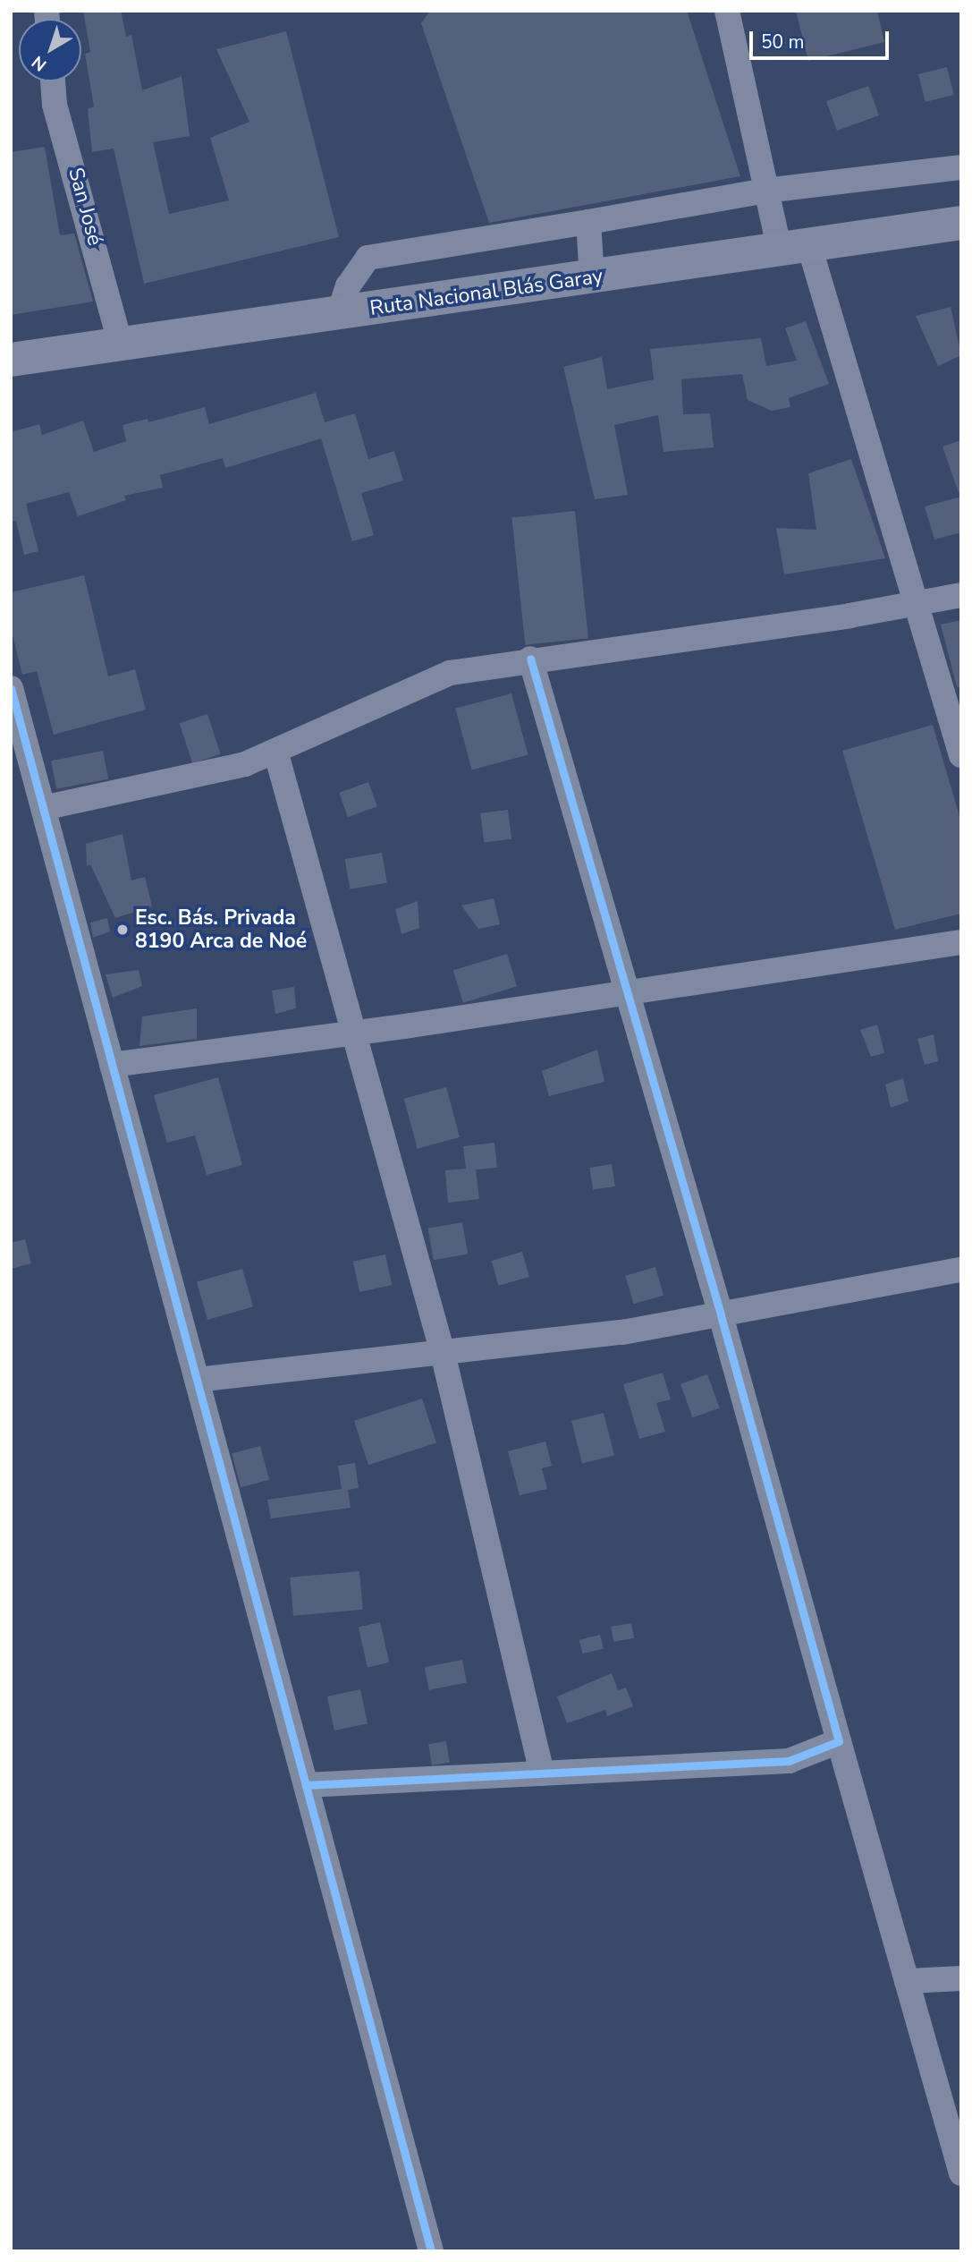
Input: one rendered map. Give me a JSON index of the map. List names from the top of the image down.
{
  "streets": {
    "highway": ["Ruta Nacional Blás Garay"],
    "street": ["San José"]
  },
  "crossings": [
    ["San José", "Ruta Nacional Blás Garay"]
  ],
  "places": ["Esc. Bás. Privada 8190 Arca de Noé"],
  "scale_bar": "50 m",
  "north": "bottom left"
}
